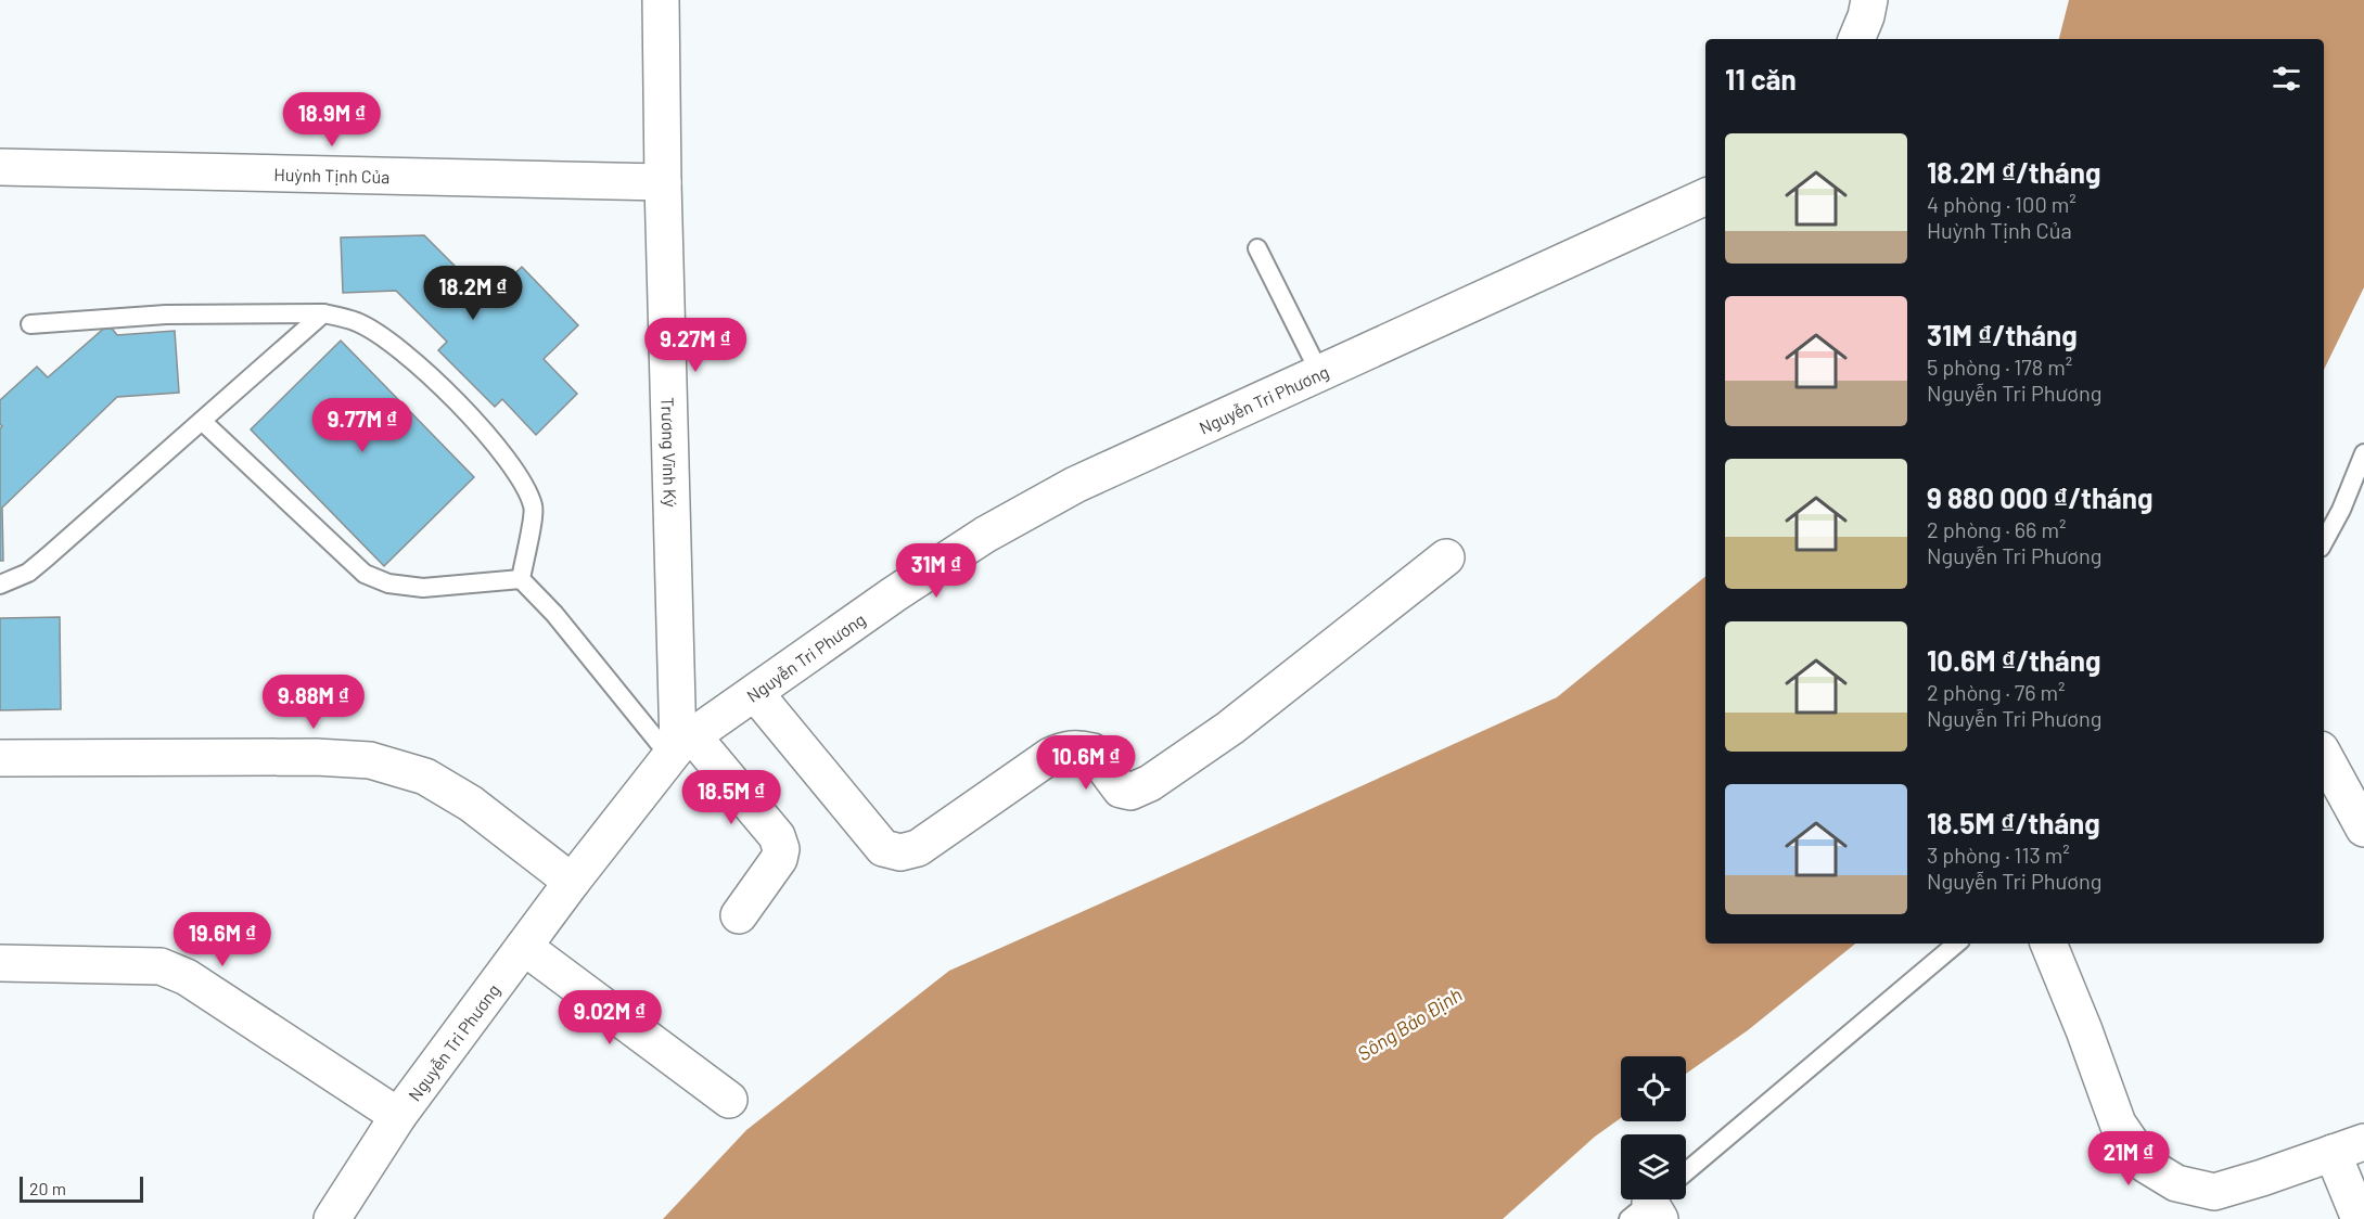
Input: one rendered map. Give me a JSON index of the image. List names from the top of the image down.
{
  "streets": {
    "street": ["Huỳnh Tịnh Của", "Nguyễn Tri Phương", "Trương Vĩnh Ký"]
  },
  "crossings": [
    ["Huỳnh Tịnh Của", "Trương Vĩnh Ký"],
    ["Nguyễn Tri Phương", "Trương Vĩnh Ký"]
  ],
  "water": ["Sông Bảo Định"],
  "scale_bar": "20 m",
  "page": {
    "heading": "11 căn",
    "price": [
      "18.9M ₫",
      "18.2M ₫",
      "9.27M ₫",
      "9.77M ₫",
      "31M ₫",
      "9.88M ₫",
      "10.6M ₫",
      "18.5M ₫",
      "19.6M ₫",
      "9.02M ₫",
      "21M ₫"
    ],
    "list": [
      {
        "name": "18.2M ₫/tháng",
        "note": "4 phòng · 100 m² · Huỳnh Tịnh Của"
      },
      {
        "name": "31M ₫/tháng",
        "note": "5 phòng · 178 m² · Nguyễn Tri Phương"
      },
      {
        "name": "9 880 000 ₫/tháng",
        "note": "2 phòng · 66 m² · Nguyễn Tri Phương"
      },
      {
        "name": "10.6M ₫/tháng",
        "note": "2 phòng · 76 m² · Nguyễn Tri Phương"
      },
      {
        "name": "18.5M ₫/tháng",
        "note": "3 phòng · 113 m² · Nguyễn Tri Phương"
      }
    ],
    "scale": "20 m"
  }
}
